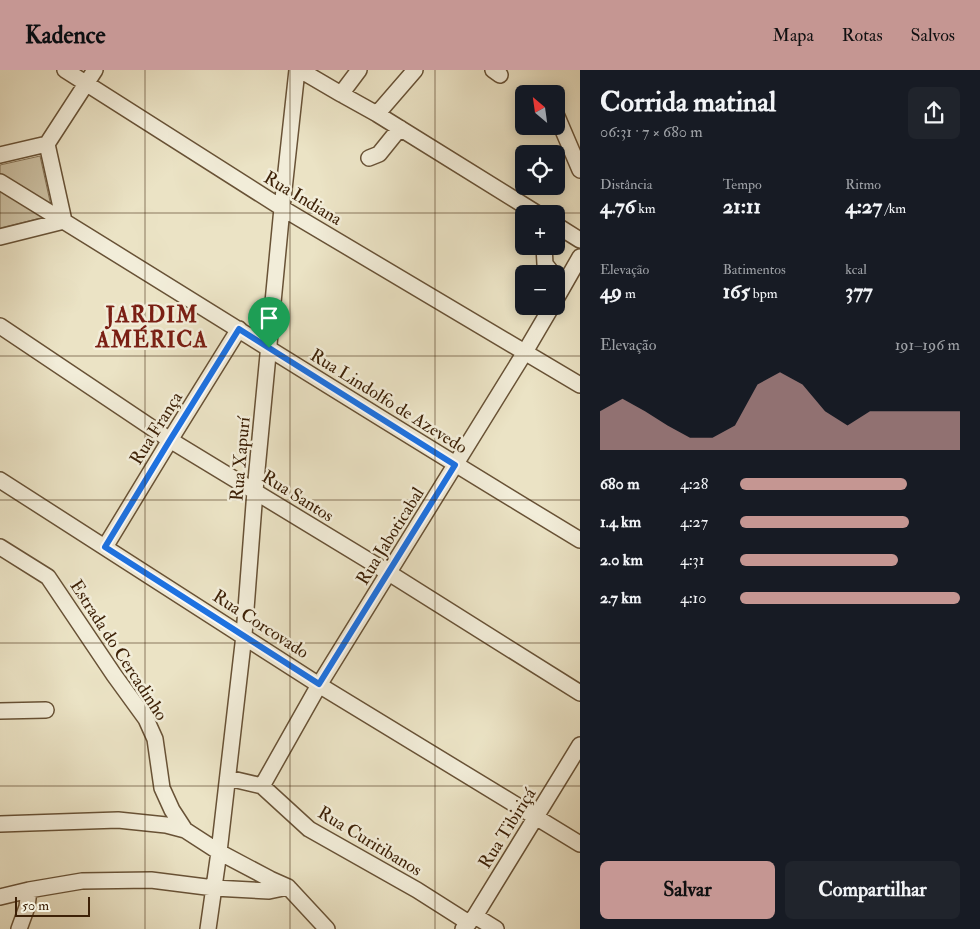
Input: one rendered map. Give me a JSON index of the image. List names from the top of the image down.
{
  "streets": {
    "street": [
      "Rua Indiana",
      "Rua Lindolfo de Azevedo",
      "Rua França",
      "Rua Xapurí",
      "Rua Santos",
      "Rua Jaboticabal",
      "Rua Corcovado",
      "Estrada do Cercadinho",
      "Rua Tibiriçá",
      "Rua Curitibanos"
    ]
  },
  "crossings": [
    ["Rua Indiana", "Rua Xapurí"],
    ["Rua Indiana", "Rua Jaboticabal"],
    ["Rua Lindolfo de Azevedo", "Rua França"],
    ["Rua Lindolfo de Azevedo", "Rua Xapurí"],
    ["Rua Lindolfo de Azevedo", "Rua Jaboticabal"],
    ["Rua França", "Rua Santos"],
    ["Rua França", "Rua Corcovado"],
    ["Rua Xapurí", "Rua Santos"],
    ["Rua Xapurí", "Rua Corcovado"],
    ["Rua Xapurí", "Estrada do Cercadinho"],
    ["Rua Xapurí", "Rua Curitibanos"],
    ["Rua Santos", "Rua Jaboticabal"],
    ["Rua Jaboticabal", "Rua Corcovado"],
    ["Rua Jaboticabal", "Rua Curitibanos"],
    ["Rua Corcovado", "Rua Tibiriçá"],
    ["Rua Tibiriçá", "Rua Curitibanos"]
  ],
  "districts": ["JARDIM AMÉRICA"],
  "scale_bar": "50 m",
  "north": "top left",
  "page": {
    "header": "Kadence",
    "nav": ["Mapa", "Rotas", "Salvos"],
    "heading": ["Corrida matinal", "06:31 · 7 × 680 m"],
    "map_buttons": ["+", "−"],
    "stats": [
      ["Distância", "4.76 km"],
      ["Tempo", "21:11"],
      ["Ritmo", "4:27 /km"],
      ["Elevação", "49 m"],
      ["Batimentos", "165 bpm"],
      ["kcal", "377"]
    ],
    "chart": ["Elevação", "191–196 m"],
    "list": [
      {
        "name": "680 m",
        "note": "4:28"
      },
      {
        "name": "1.4 km",
        "note": "4:27"
      },
      {
        "name": "2.0 km",
        "note": "4:31"
      },
      {
        "name": "2.7 km",
        "note": "4:10"
      }
    ],
    "buttons": ["Salvar", "Compartilhar"],
    "scale": "50 m"
  }
}
